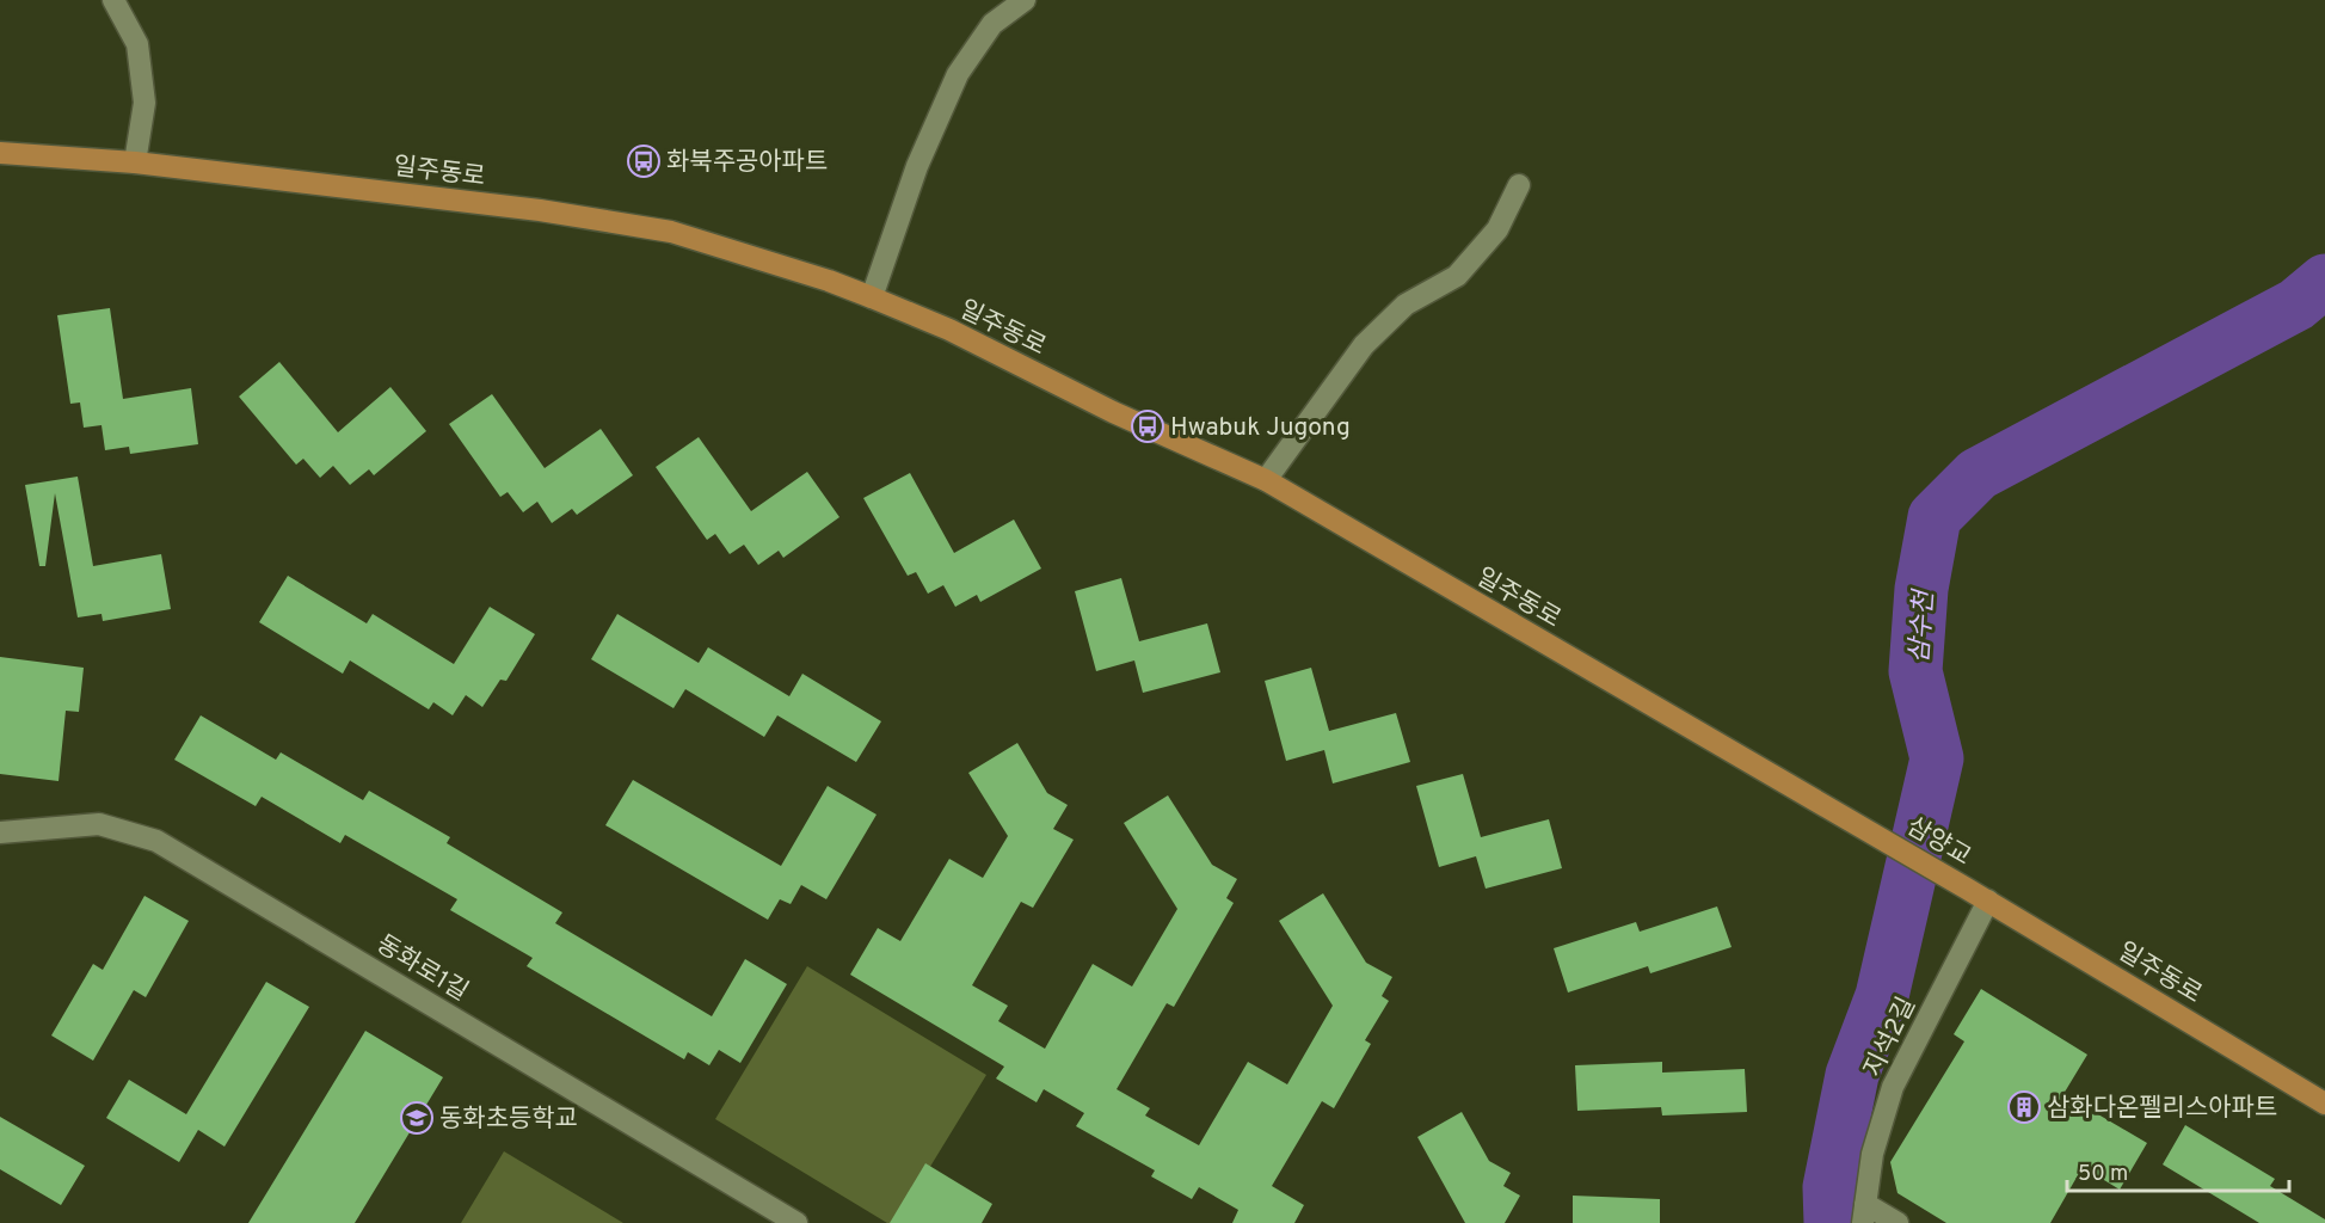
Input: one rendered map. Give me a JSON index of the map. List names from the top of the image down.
{
  "streets": {
    "main road": ["일주동로", "삼양교"],
    "street": ["동화로1길", "지석2길"]
  },
  "crossings": [
    ["일주동로", "삼양교"],
    ["일주동로", "지석2길"]
  ],
  "water": ["삼수천"],
  "places": {
    "bus stop": ["화북주공아파트", "Hwabuk Jugong"],
    "building": ["삼화다온펠리스아파트"],
    "school or university": ["동화초등학교"]
  },
  "scale_bar": "50 m"
}
